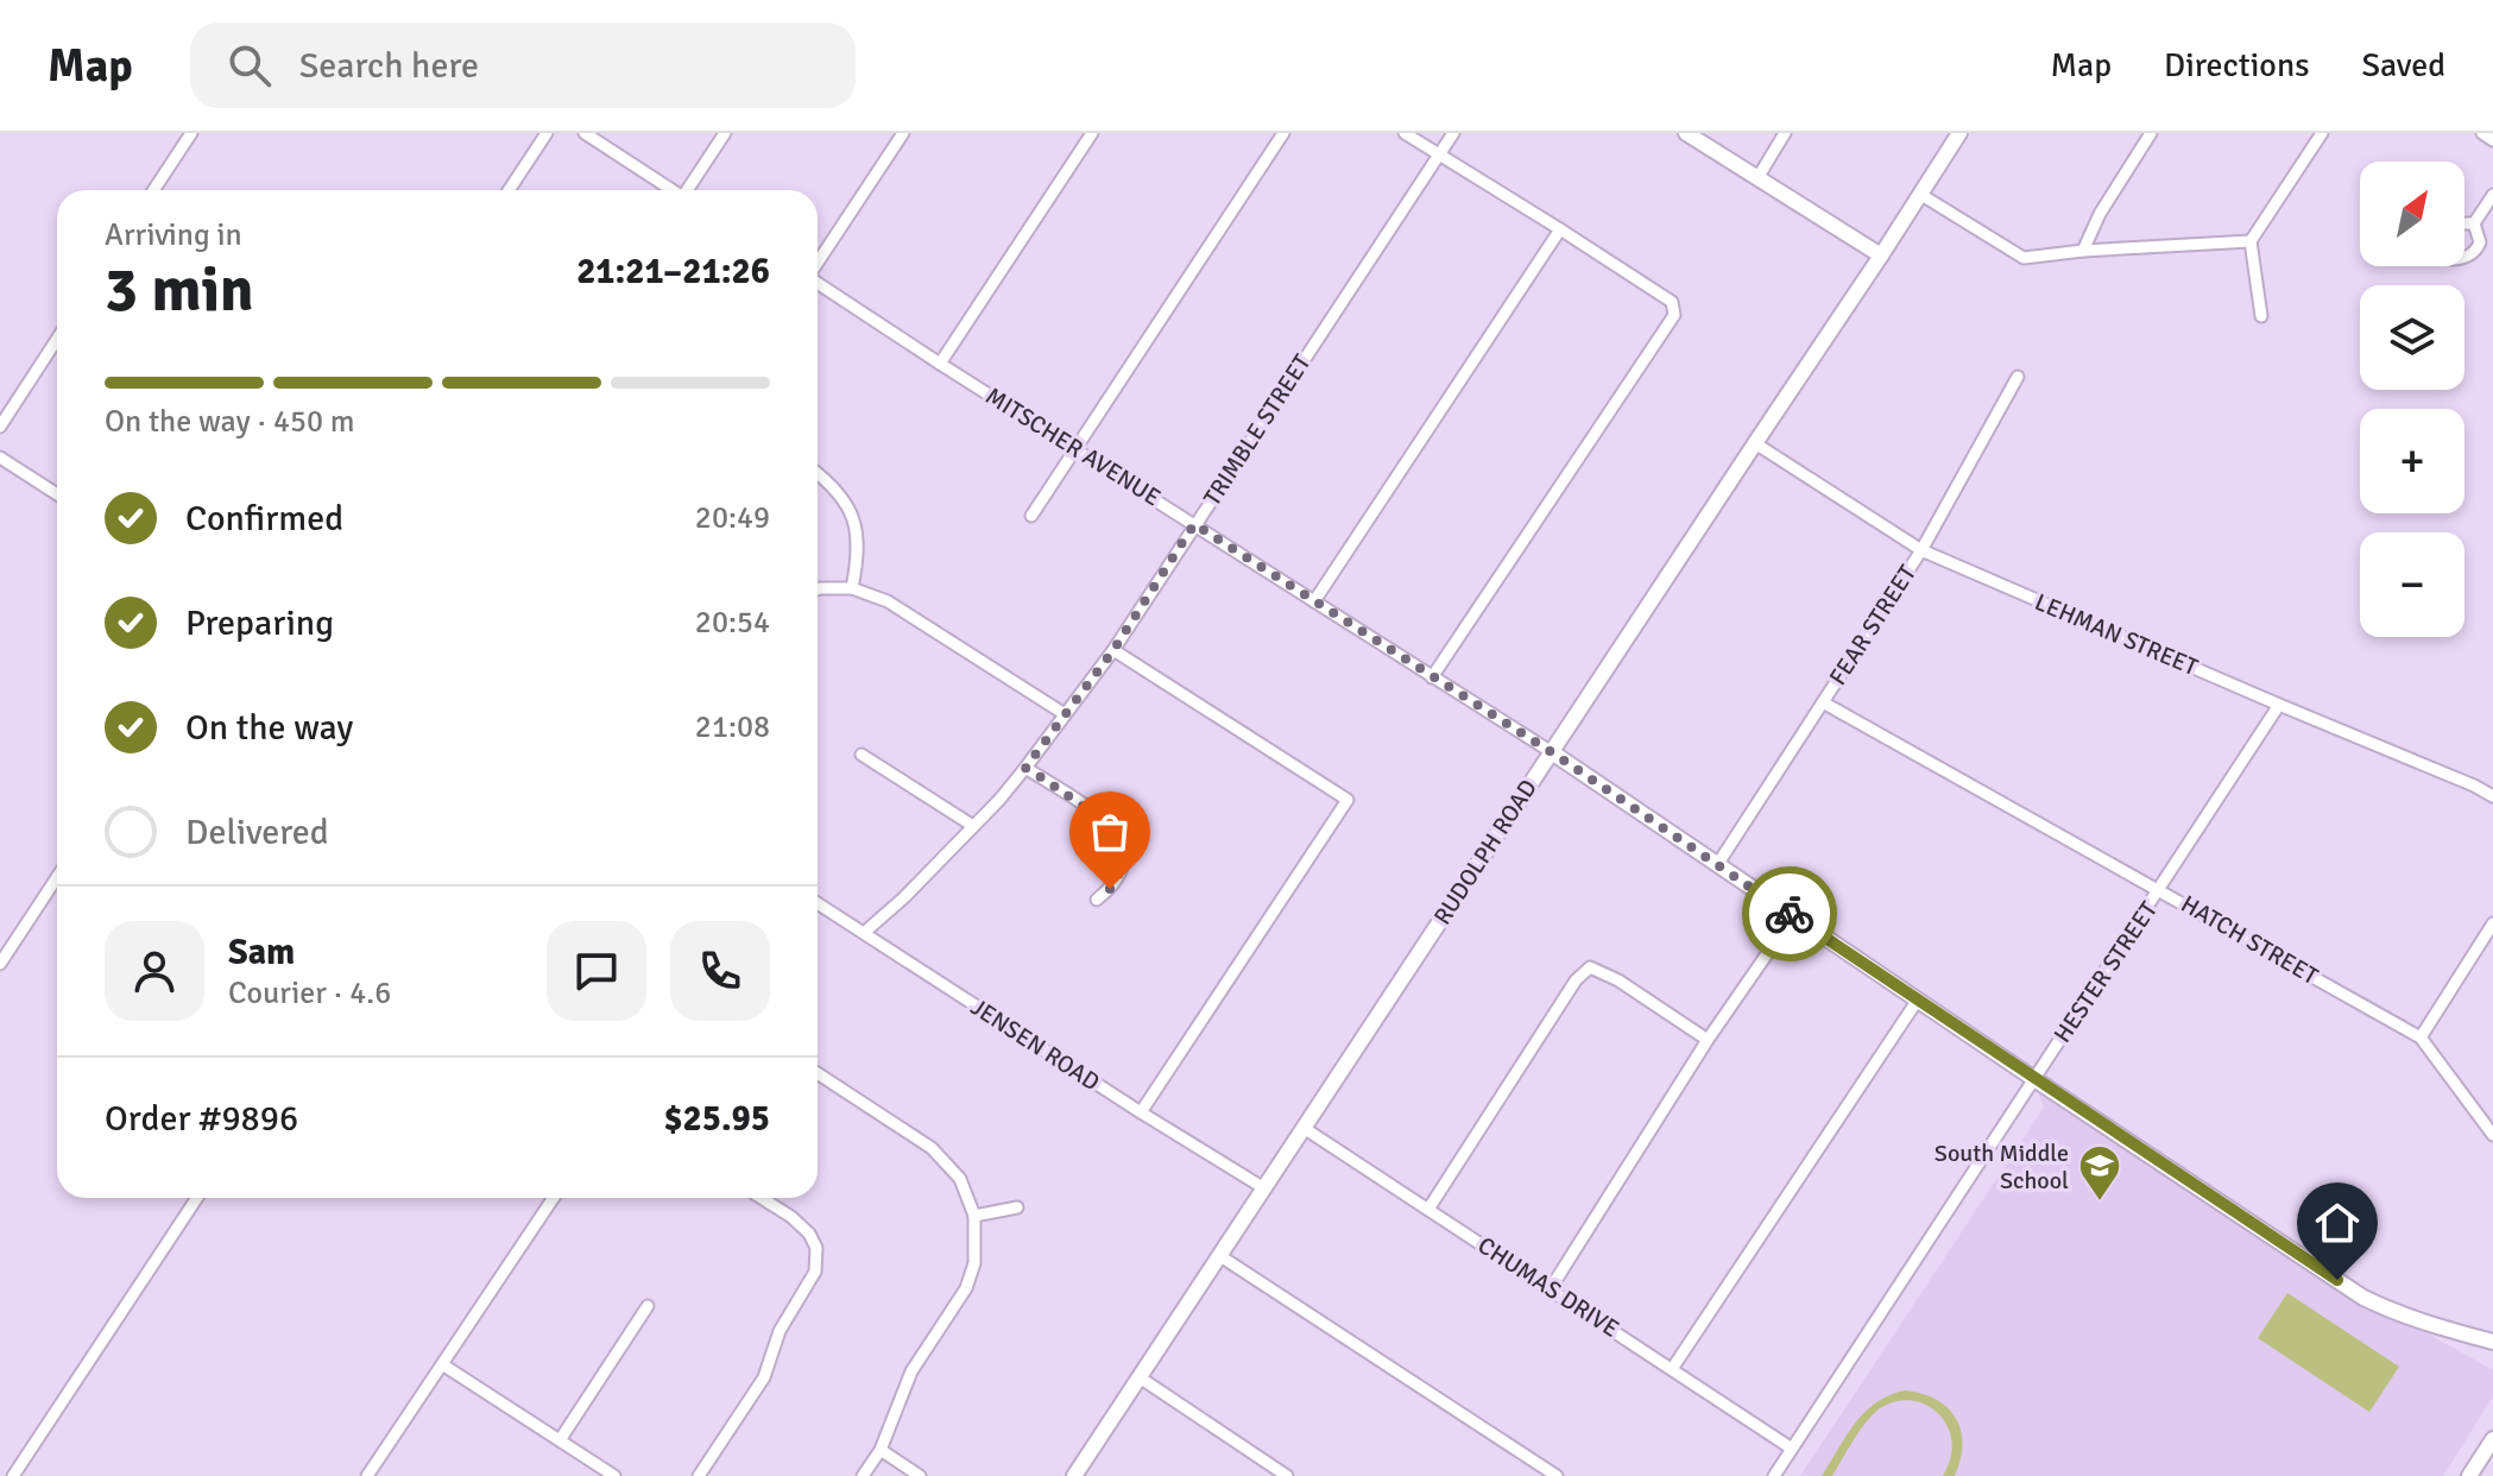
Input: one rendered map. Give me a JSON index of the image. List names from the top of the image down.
{
  "streets": {
    "street": [
      "TRIMBLE STREET",
      "MITSCHER AVENUE",
      "FEAR STREET",
      "LEHMAN STREET",
      "RUDOLPH ROAD",
      "HATCH STREET",
      "HESTER STREET",
      "JENSEN ROAD",
      "CHUMAS DRIVE"
    ]
  },
  "crossings": [
    ["TRIMBLE STREET", "MITSCHER AVENUE"],
    ["TRIMBLE STREET", "JENSEN ROAD"],
    ["MITSCHER AVENUE", "FEAR STREET"],
    ["MITSCHER AVENUE", "RUDOLPH ROAD"],
    ["MITSCHER AVENUE", "HESTER STREET"],
    ["FEAR STREET", "LEHMAN STREET"],
    ["FEAR STREET", "HATCH STREET"],
    ["LEHMAN STREET", "RUDOLPH ROAD"],
    ["LEHMAN STREET", "HESTER STREET"],
    ["RUDOLPH ROAD", "JENSEN ROAD"],
    ["RUDOLPH ROAD", "CHUMAS DRIVE"],
    ["HATCH STREET", "HESTER STREET"],
    ["HESTER STREET", "CHUMAS DRIVE"]
  ],
  "places": {
    "school or university": ["South Middle School"]
  },
  "north": "top right",
  "page": {
    "header": "Map",
    "search": "Search here",
    "nav": ["Map", "Directions", "Saved"],
    "map_buttons": ["+", "−"],
    "heading": ["3 min", "Arriving in", "21:21–21:26"],
    "panel": [
      "Sam",
      "Courier · 4.6",
      "Order #9896",
      "$25.95"
    ],
    "bar": "On the way · 450 m",
    "list": [
      ["Confirmed", "20:49"],
      ["Preparing", "20:54"],
      ["On the way", "21:08"],
      "Delivered"
    ]
  }
}
